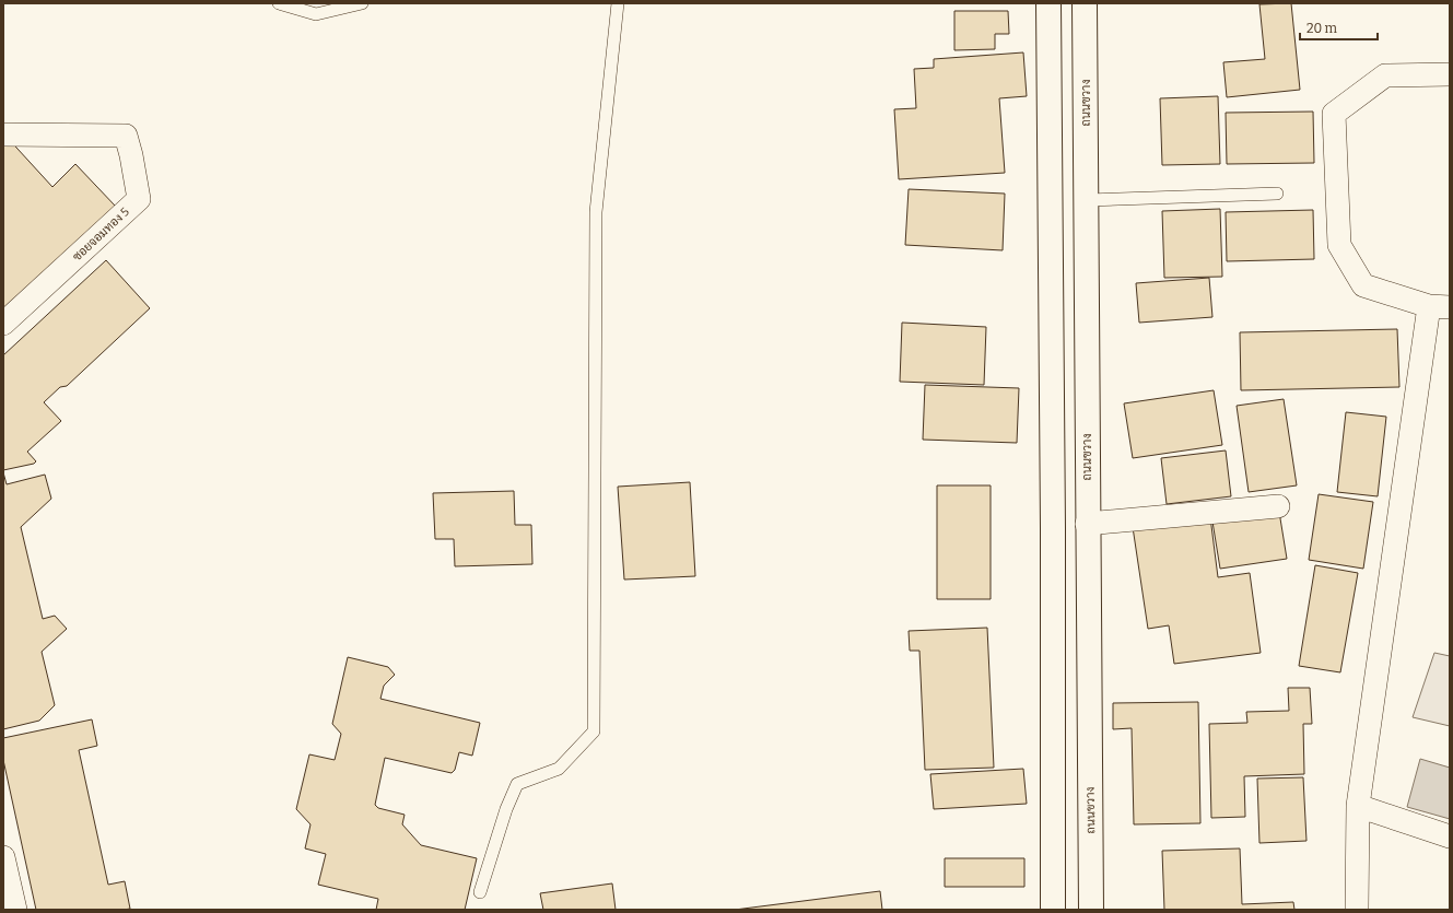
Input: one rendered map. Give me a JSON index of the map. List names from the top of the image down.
{
  "streets": {
    "main road": ["ถนนขวาง"],
    "street": ["ซอยจอมทอง 5"]
  },
  "scale_bar": "20 m"
}
